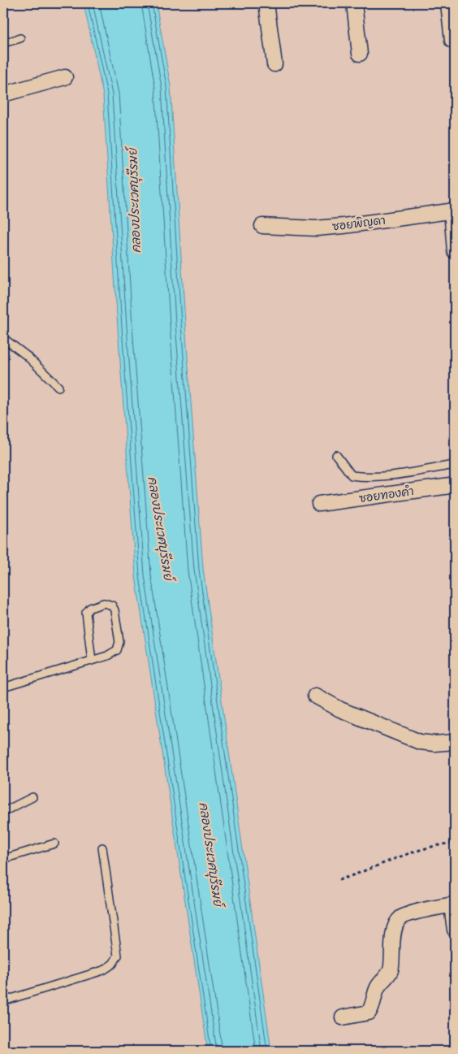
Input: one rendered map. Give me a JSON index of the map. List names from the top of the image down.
{
  "streets": {
    "street": ["ซอยพิญดา", "ซอยทองคำ"]
  },
  "water": ["คลองประเวศบุรีรมย์"]
}
